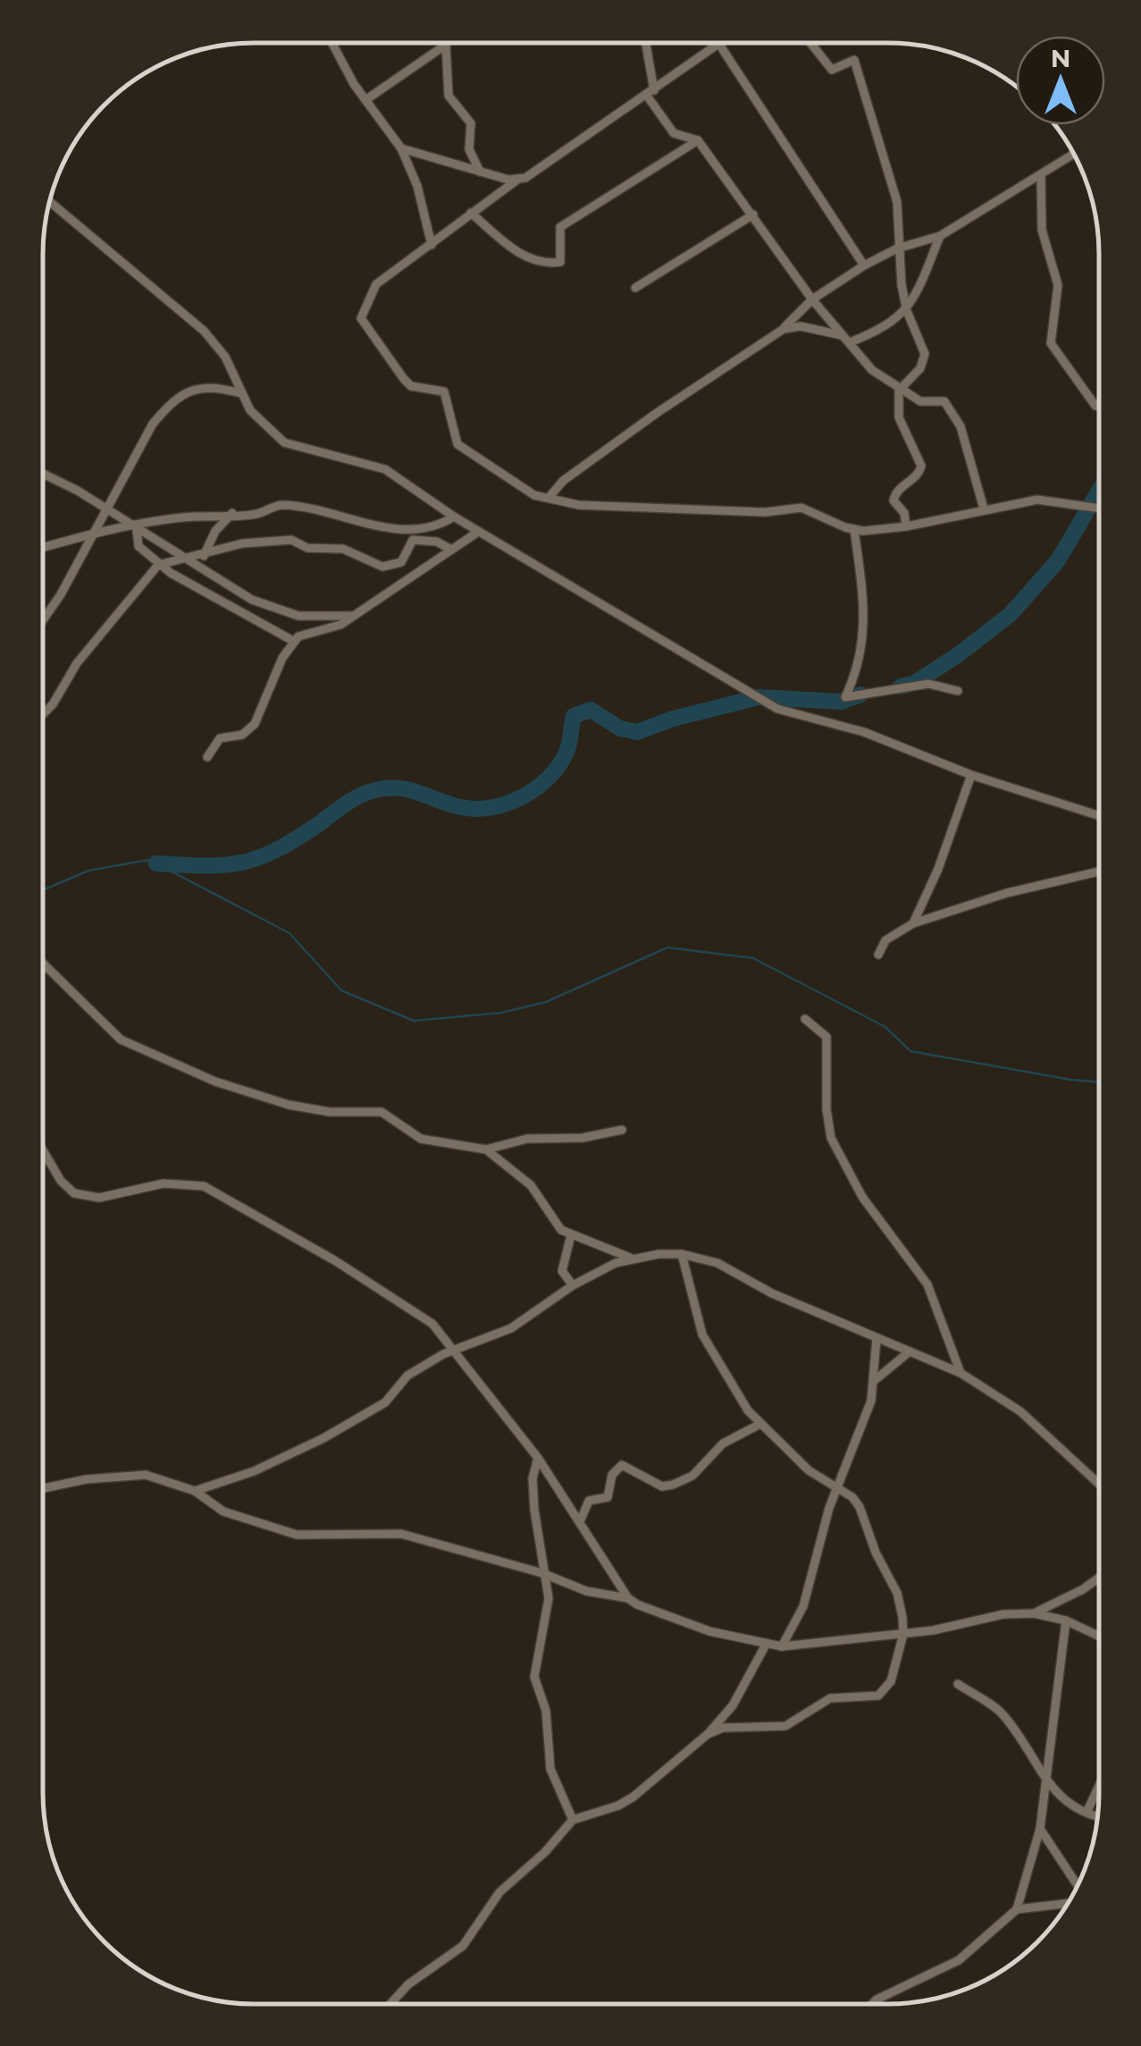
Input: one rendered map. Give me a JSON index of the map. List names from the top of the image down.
{
  "north": "top"
}
